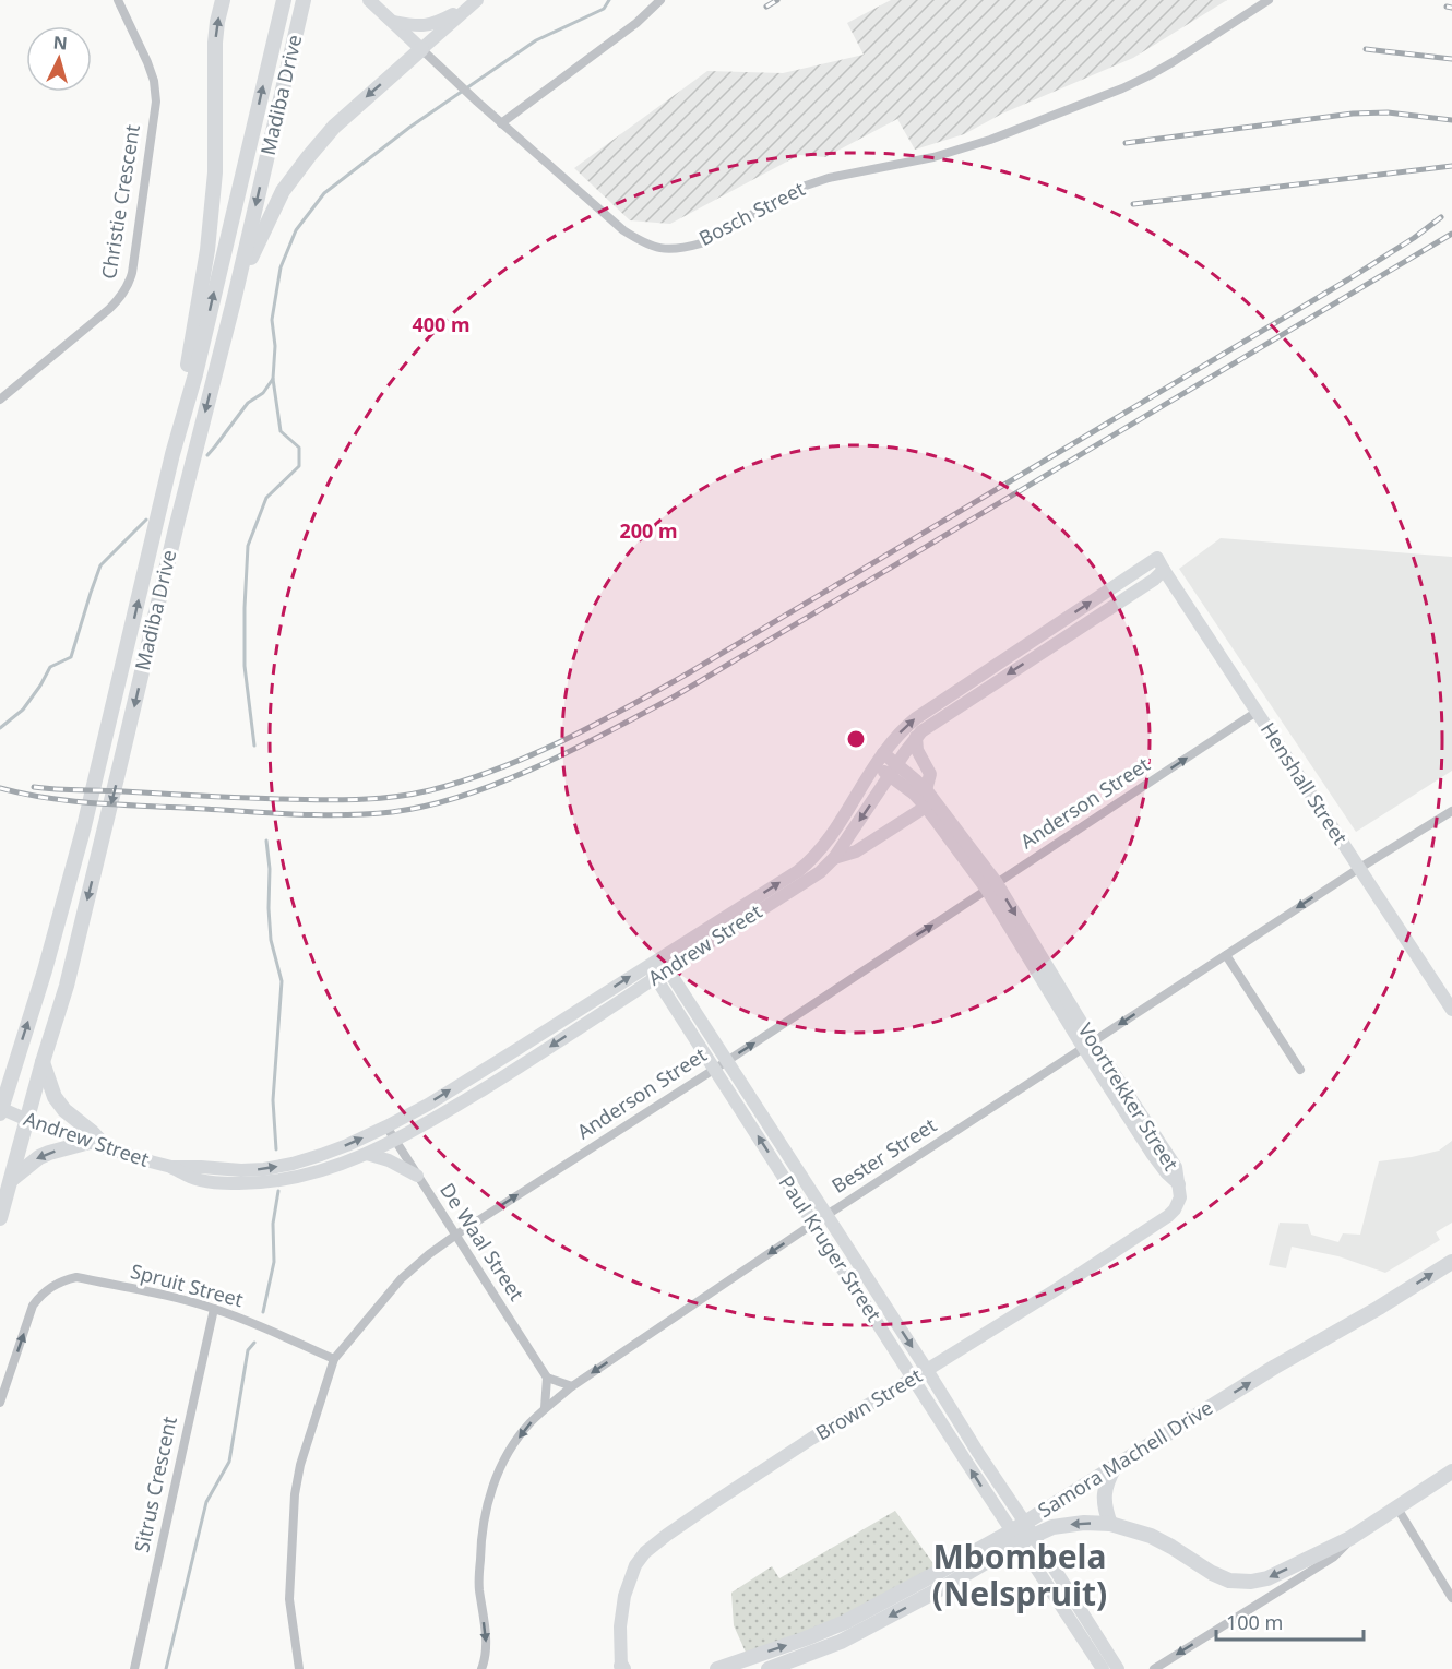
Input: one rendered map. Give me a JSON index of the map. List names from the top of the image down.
{
  "streets": {
    "main road": ["Madiba Drive", "Samora Machell Drive"],
    "street": [
      "Christie Crescent",
      "Bosch Street",
      "Henshall Street",
      "Anderson Street",
      "Andrew Street",
      "Voortrekker Street",
      "Bester Street",
      "De Waal Street",
      "Paul Kruger Street",
      "Spruit Street",
      "Brown Street",
      "Sitrus Crescent"
    ]
  },
  "crossings": [
    ["Madiba Drive", "Andrew Street"],
    ["Henshall Street", "Anderson Street"],
    ["Henshall Street", "Andrew Street"],
    ["Henshall Street", "Bester Street"],
    ["Anderson Street", "Voortrekker Street"],
    ["Anderson Street", "De Waal Street"],
    ["Anderson Street", "Paul Kruger Street"],
    ["Anderson Street", "Spruit Street"],
    ["Andrew Street", "Voortrekker Street"],
    ["Andrew Street", "De Waal Street"],
    ["Andrew Street", "Paul Kruger Street"],
    ["Voortrekker Street", "Bester Street"],
    ["Voortrekker Street", "Brown Street"],
    ["Bester Street", "Paul Kruger Street"],
    ["Paul Kruger Street", "Brown Street"],
    ["Paul Kruger Street", "Samora Machell Drive"],
    ["Spruit Street", "Sitrus Crescent"]
  ],
  "one_way": ["Anderson Street", "Bester Street"],
  "districts": ["Mbombela (Nelspruit)"],
  "scale_bar": "100 m",
  "north": "top",
  "rings": ["400 m", "200 m"]
}
